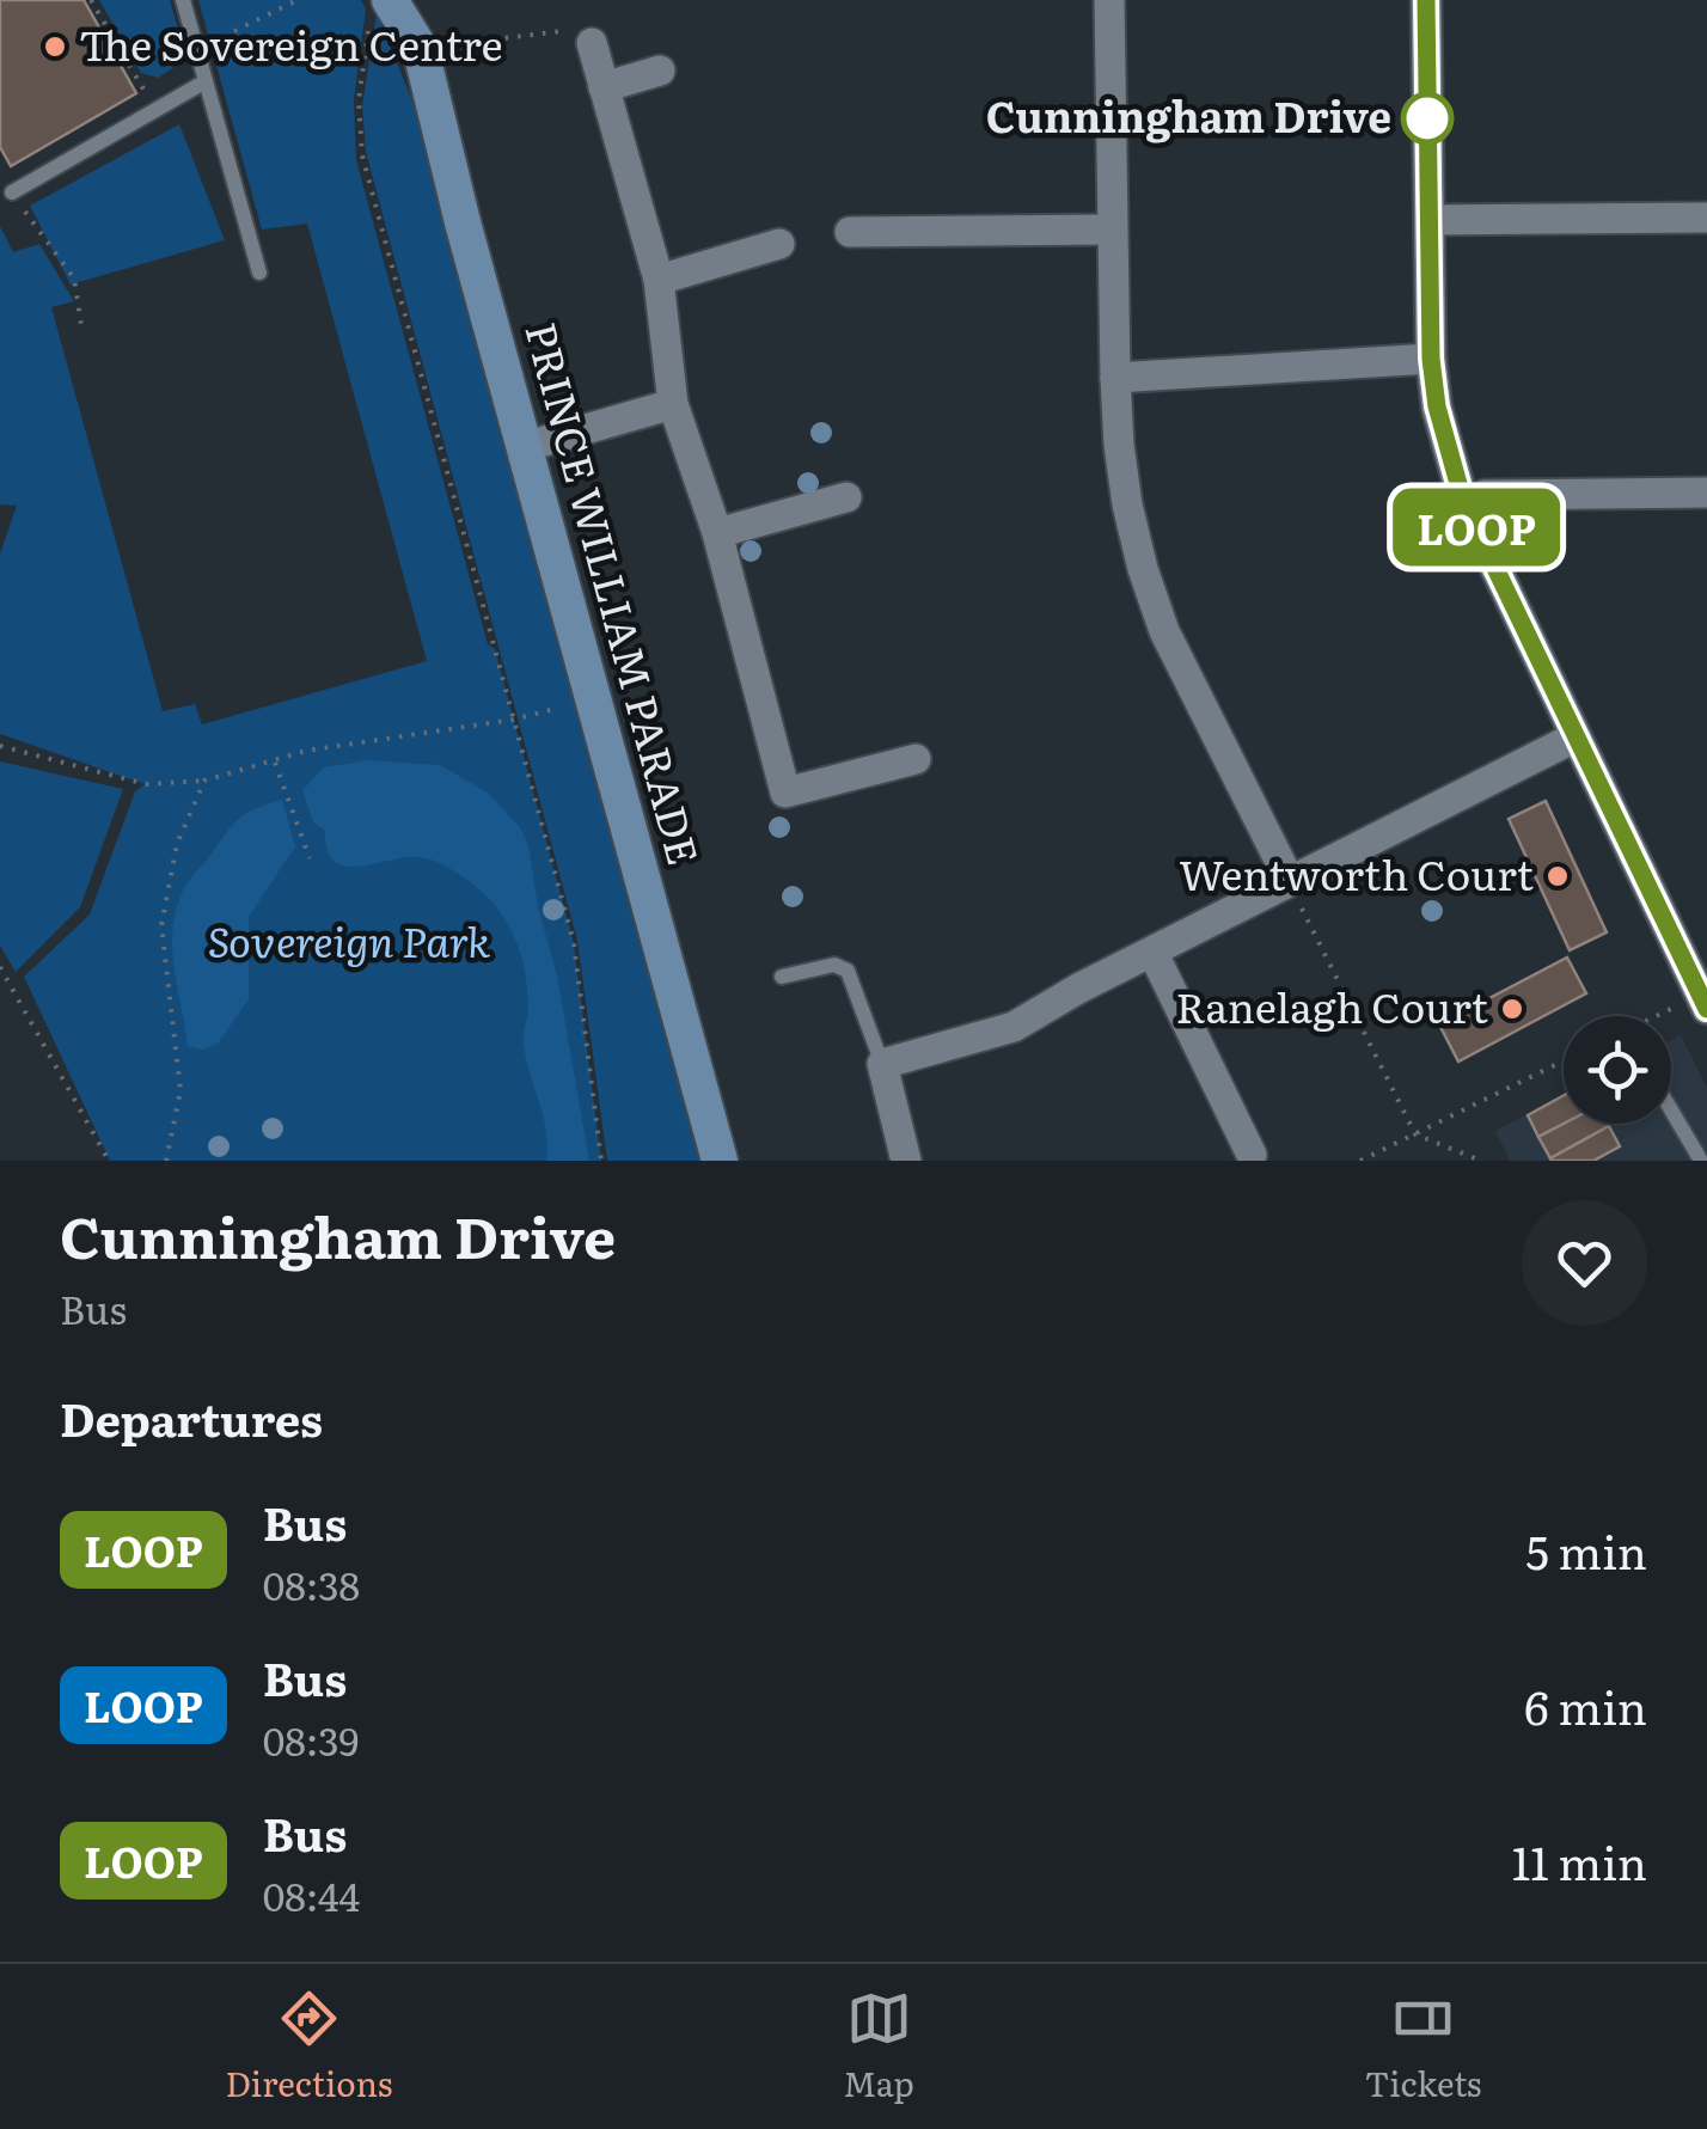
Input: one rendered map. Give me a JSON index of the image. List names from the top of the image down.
{
  "streets": {
    "street": ["PRINCE WILLIAM PARADE"]
  },
  "parks": ["Sovereign Park"],
  "places": [
    "The Sovereign Centre",
    "Cunningham Drive",
    "Wentworth Court",
    "Ranelagh Court"
  ],
  "lines": ["bus line LOOP"],
  "page": {
    "on_map": "LOOP",
    "heading": [
      ["Cunningham Drive", "Bus"],
      "Departures"
    ],
    "list": [
      {
        "mark": "LOOP",
        "name": "Bus",
        "note": "08:38",
        "value": "5 min"
      },
      {
        "mark": "LOOP",
        "name": "Bus",
        "note": "08:39",
        "value": "6 min"
      },
      {
        "mark": "LOOP",
        "name": "Bus",
        "note": "08:44",
        "value": "11 min"
      }
    ],
    "tabs": ["Directions", "Map", "Tickets"]
  }
}
